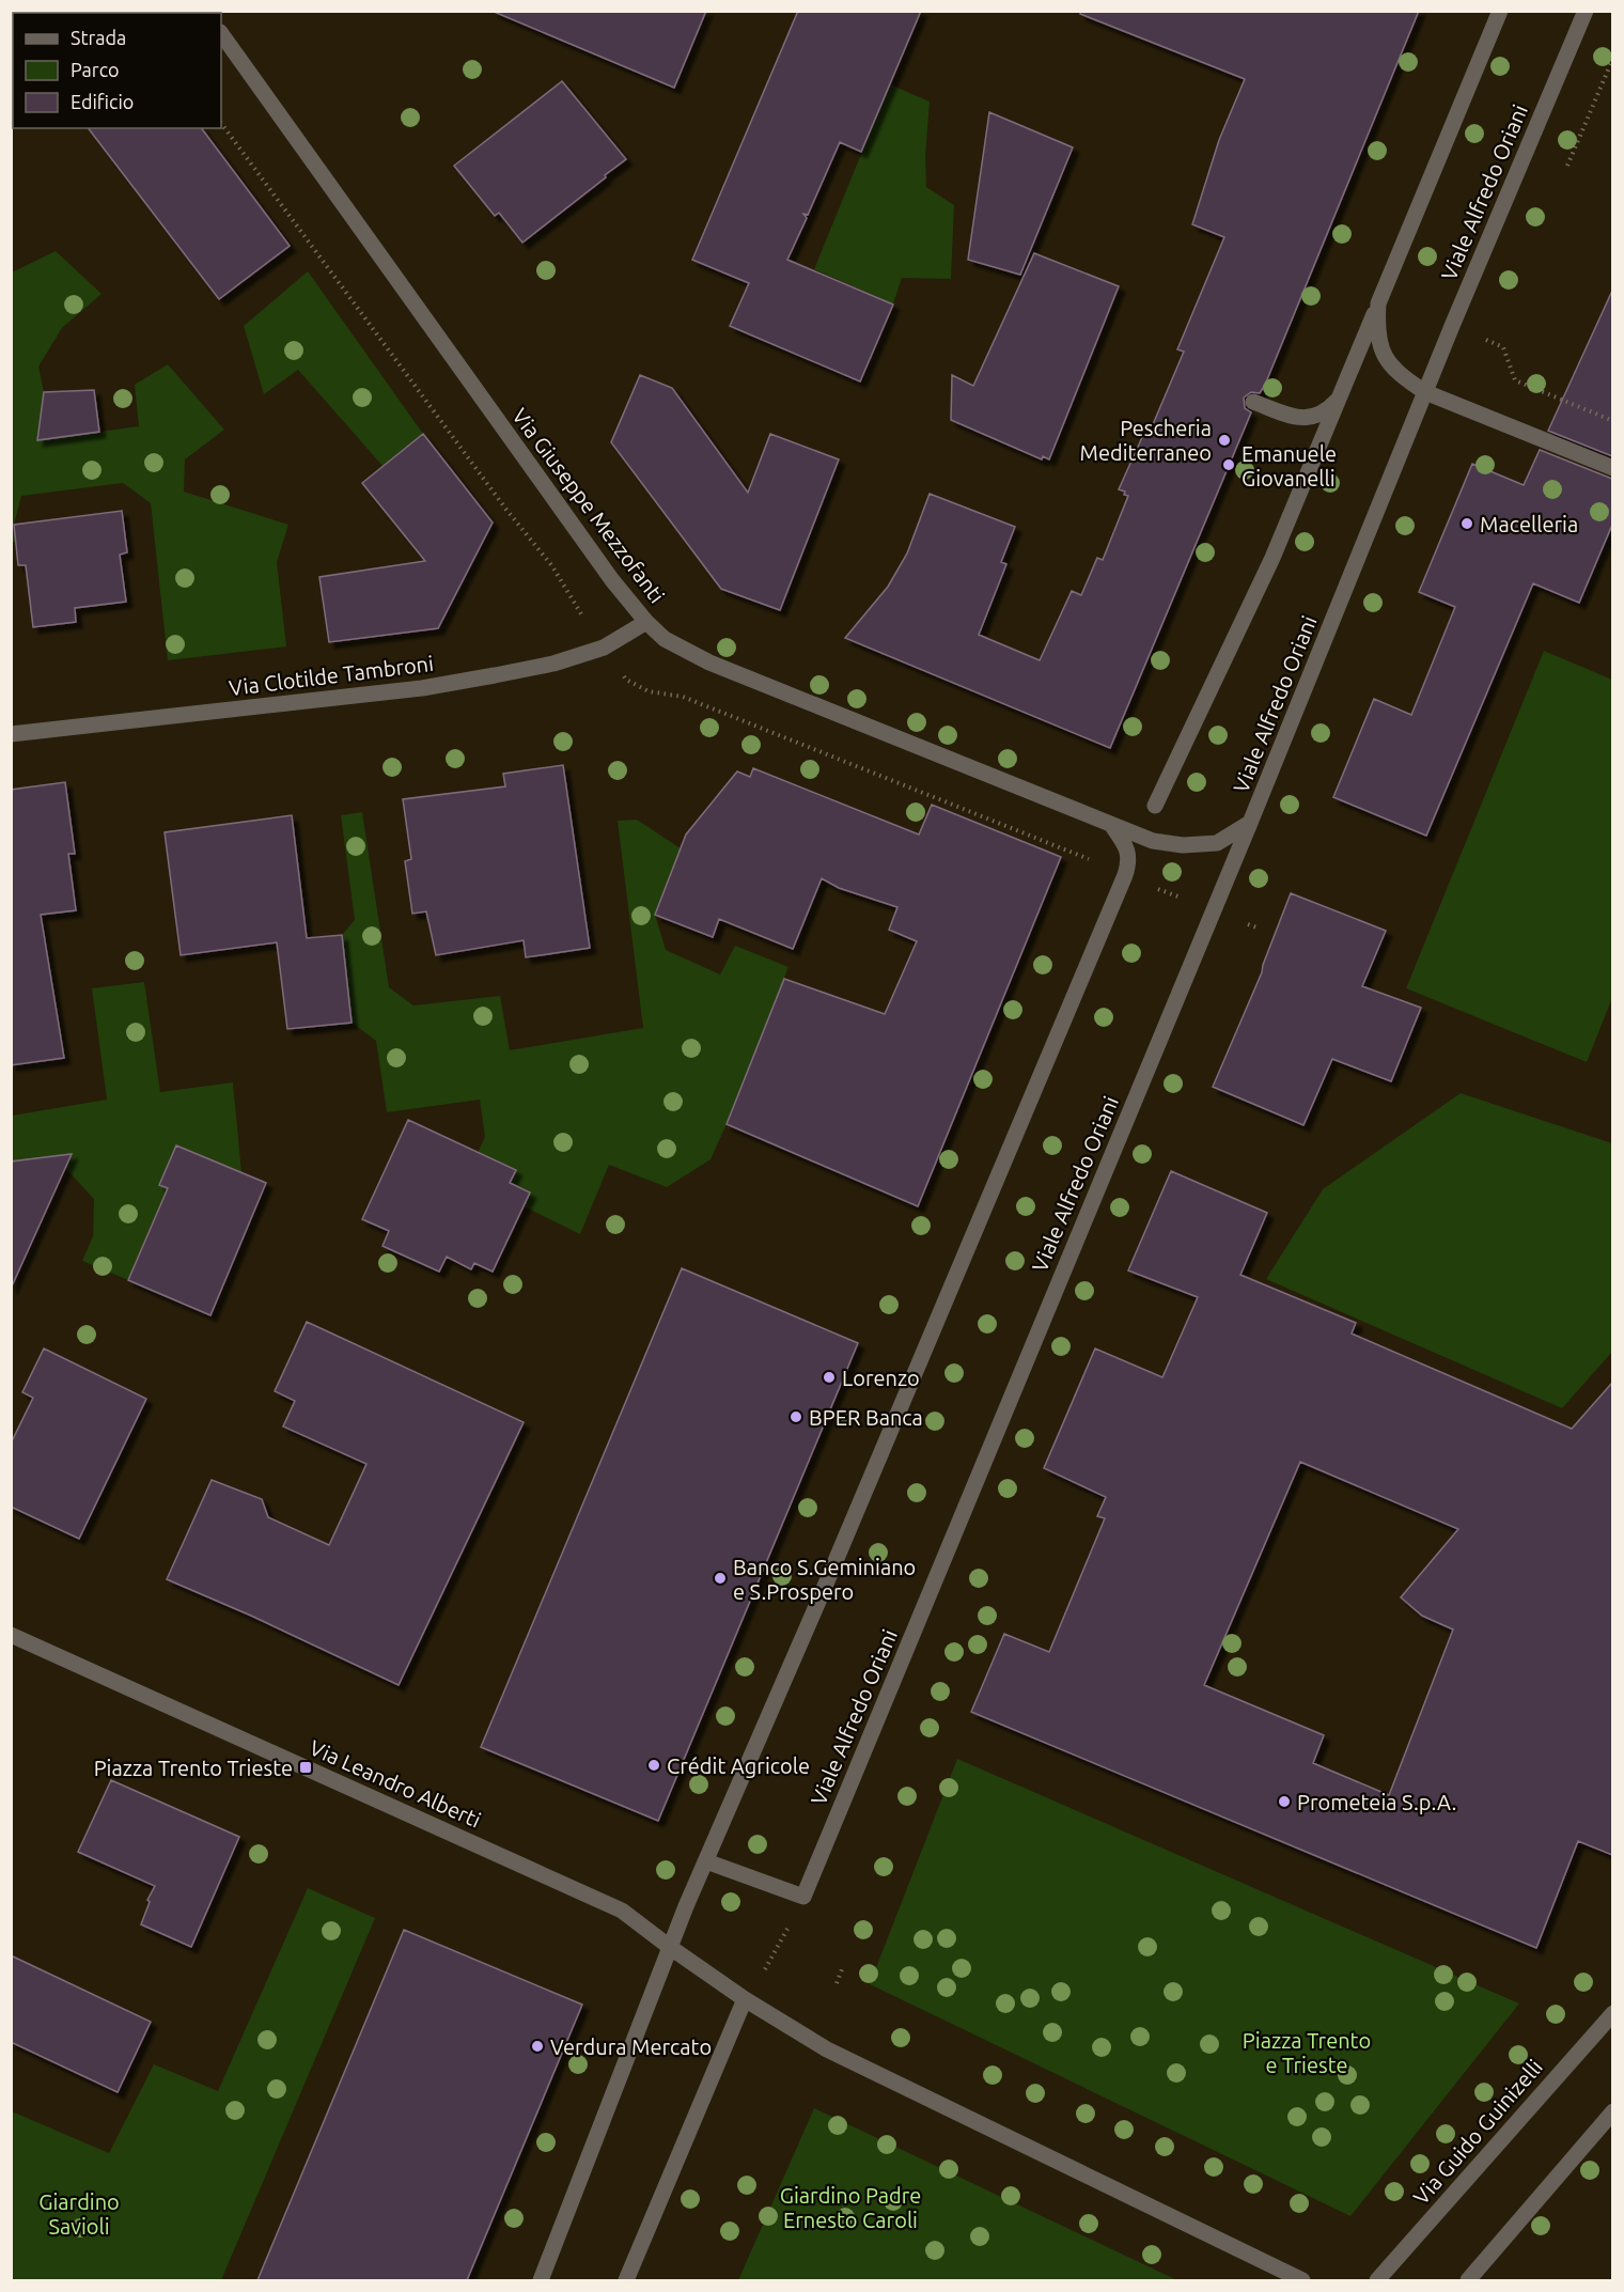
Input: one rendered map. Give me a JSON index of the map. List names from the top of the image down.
{
  "streets": {
    "street": [
      "Viale Alfredo Oriani",
      "Via Giuseppe Mezzofanti",
      "Via Clotilde Tambroni",
      "Via Leandro Alberti",
      "Via Guido Guinizelli"
    ]
  },
  "crossings": [
    ["Viale Alfredo Oriani", "Via Giuseppe Mezzofanti"],
    ["Via Giuseppe Mezzofanti", "Via Clotilde Tambroni"]
  ],
  "parks": ["Piazza Trento e Trieste", "Giardino Padre Ernesto Caroli", "Giardino Savioli"],
  "places": {
    "other": [
      "Pescheria Mediterraneo",
      "Emanuele Giovanelli",
      "Macelleria",
      "Lorenzo",
      "BPER Banca",
      "Banco S.Geminiano e S.Prospero",
      "Crédit Agricole",
      "Prometeia S.p.A.",
      "Verdura Mercato"
    ],
    "transit": ["Piazza Trento Trieste"]
  },
  "legend": ["Strada", "Parco", "Edificio"]
}
